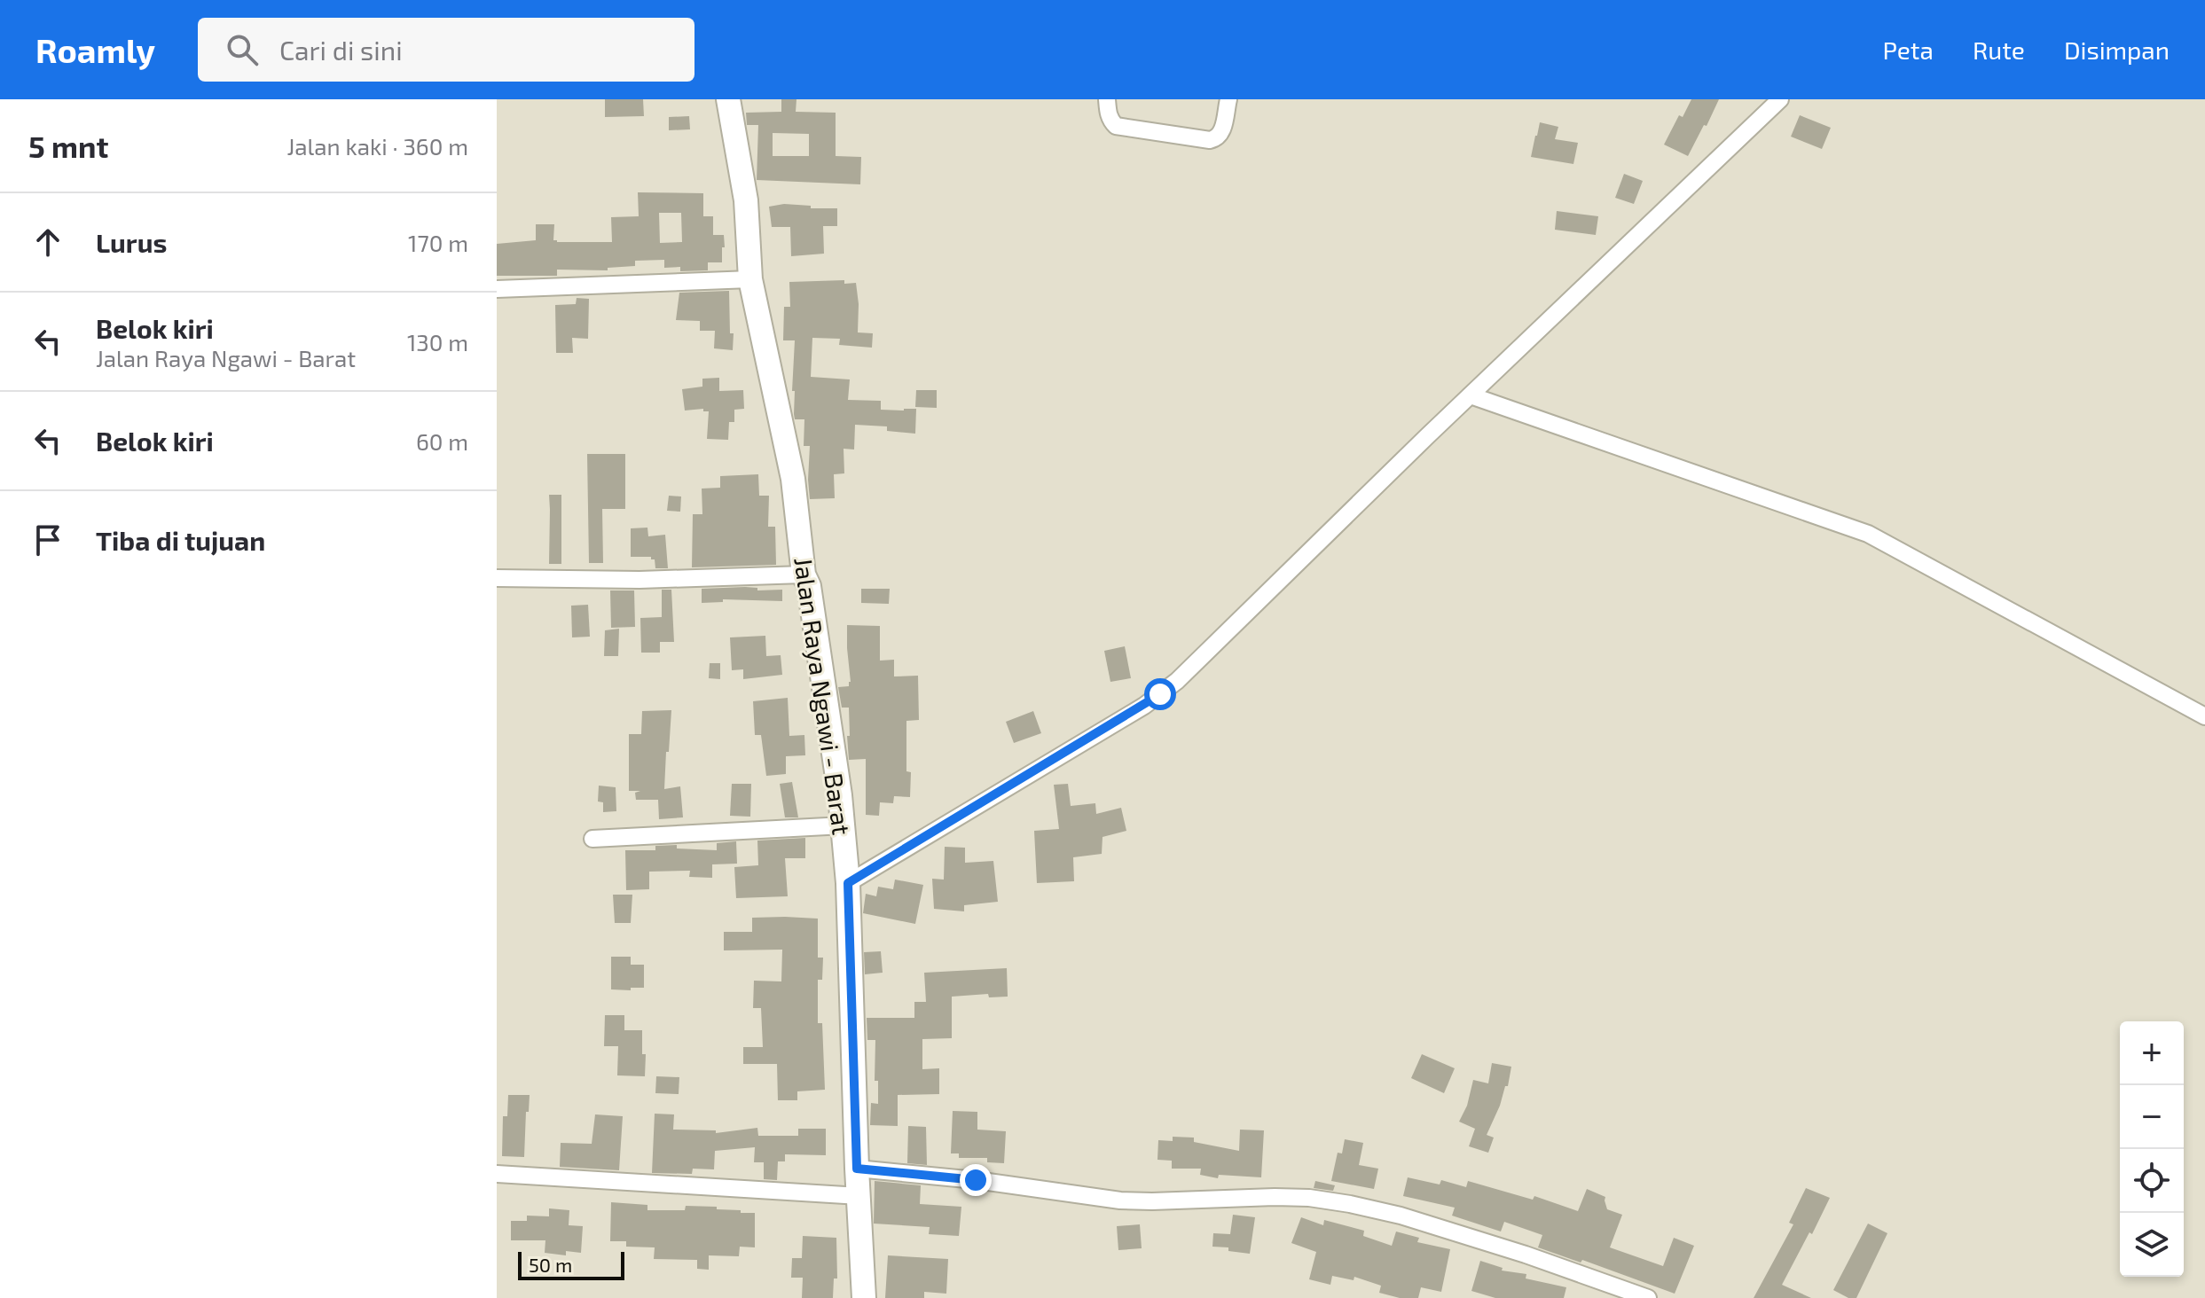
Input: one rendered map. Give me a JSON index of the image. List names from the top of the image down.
{
  "streets": {
    "main road": ["Jalan Raya Ngawi - Barat"]
  },
  "scale_bar": "50 m",
  "page": {
    "header": "Roamly",
    "search": "Cari di sini",
    "nav": ["Peta", "Rute", "Disimpan"],
    "heading": ["5 mnt", "Jalan kaki · 360 m"],
    "list": [
      ["Lurus", "170 m"],
      ["Belok kiri", "Jalan Raya Ngawi - Barat", "130 m"],
      ["Belok kiri", "60 m"],
      "Tiba di tujuan"
    ],
    "map_buttons": ["+", "−"],
    "scale": "50 m"
  }
}
